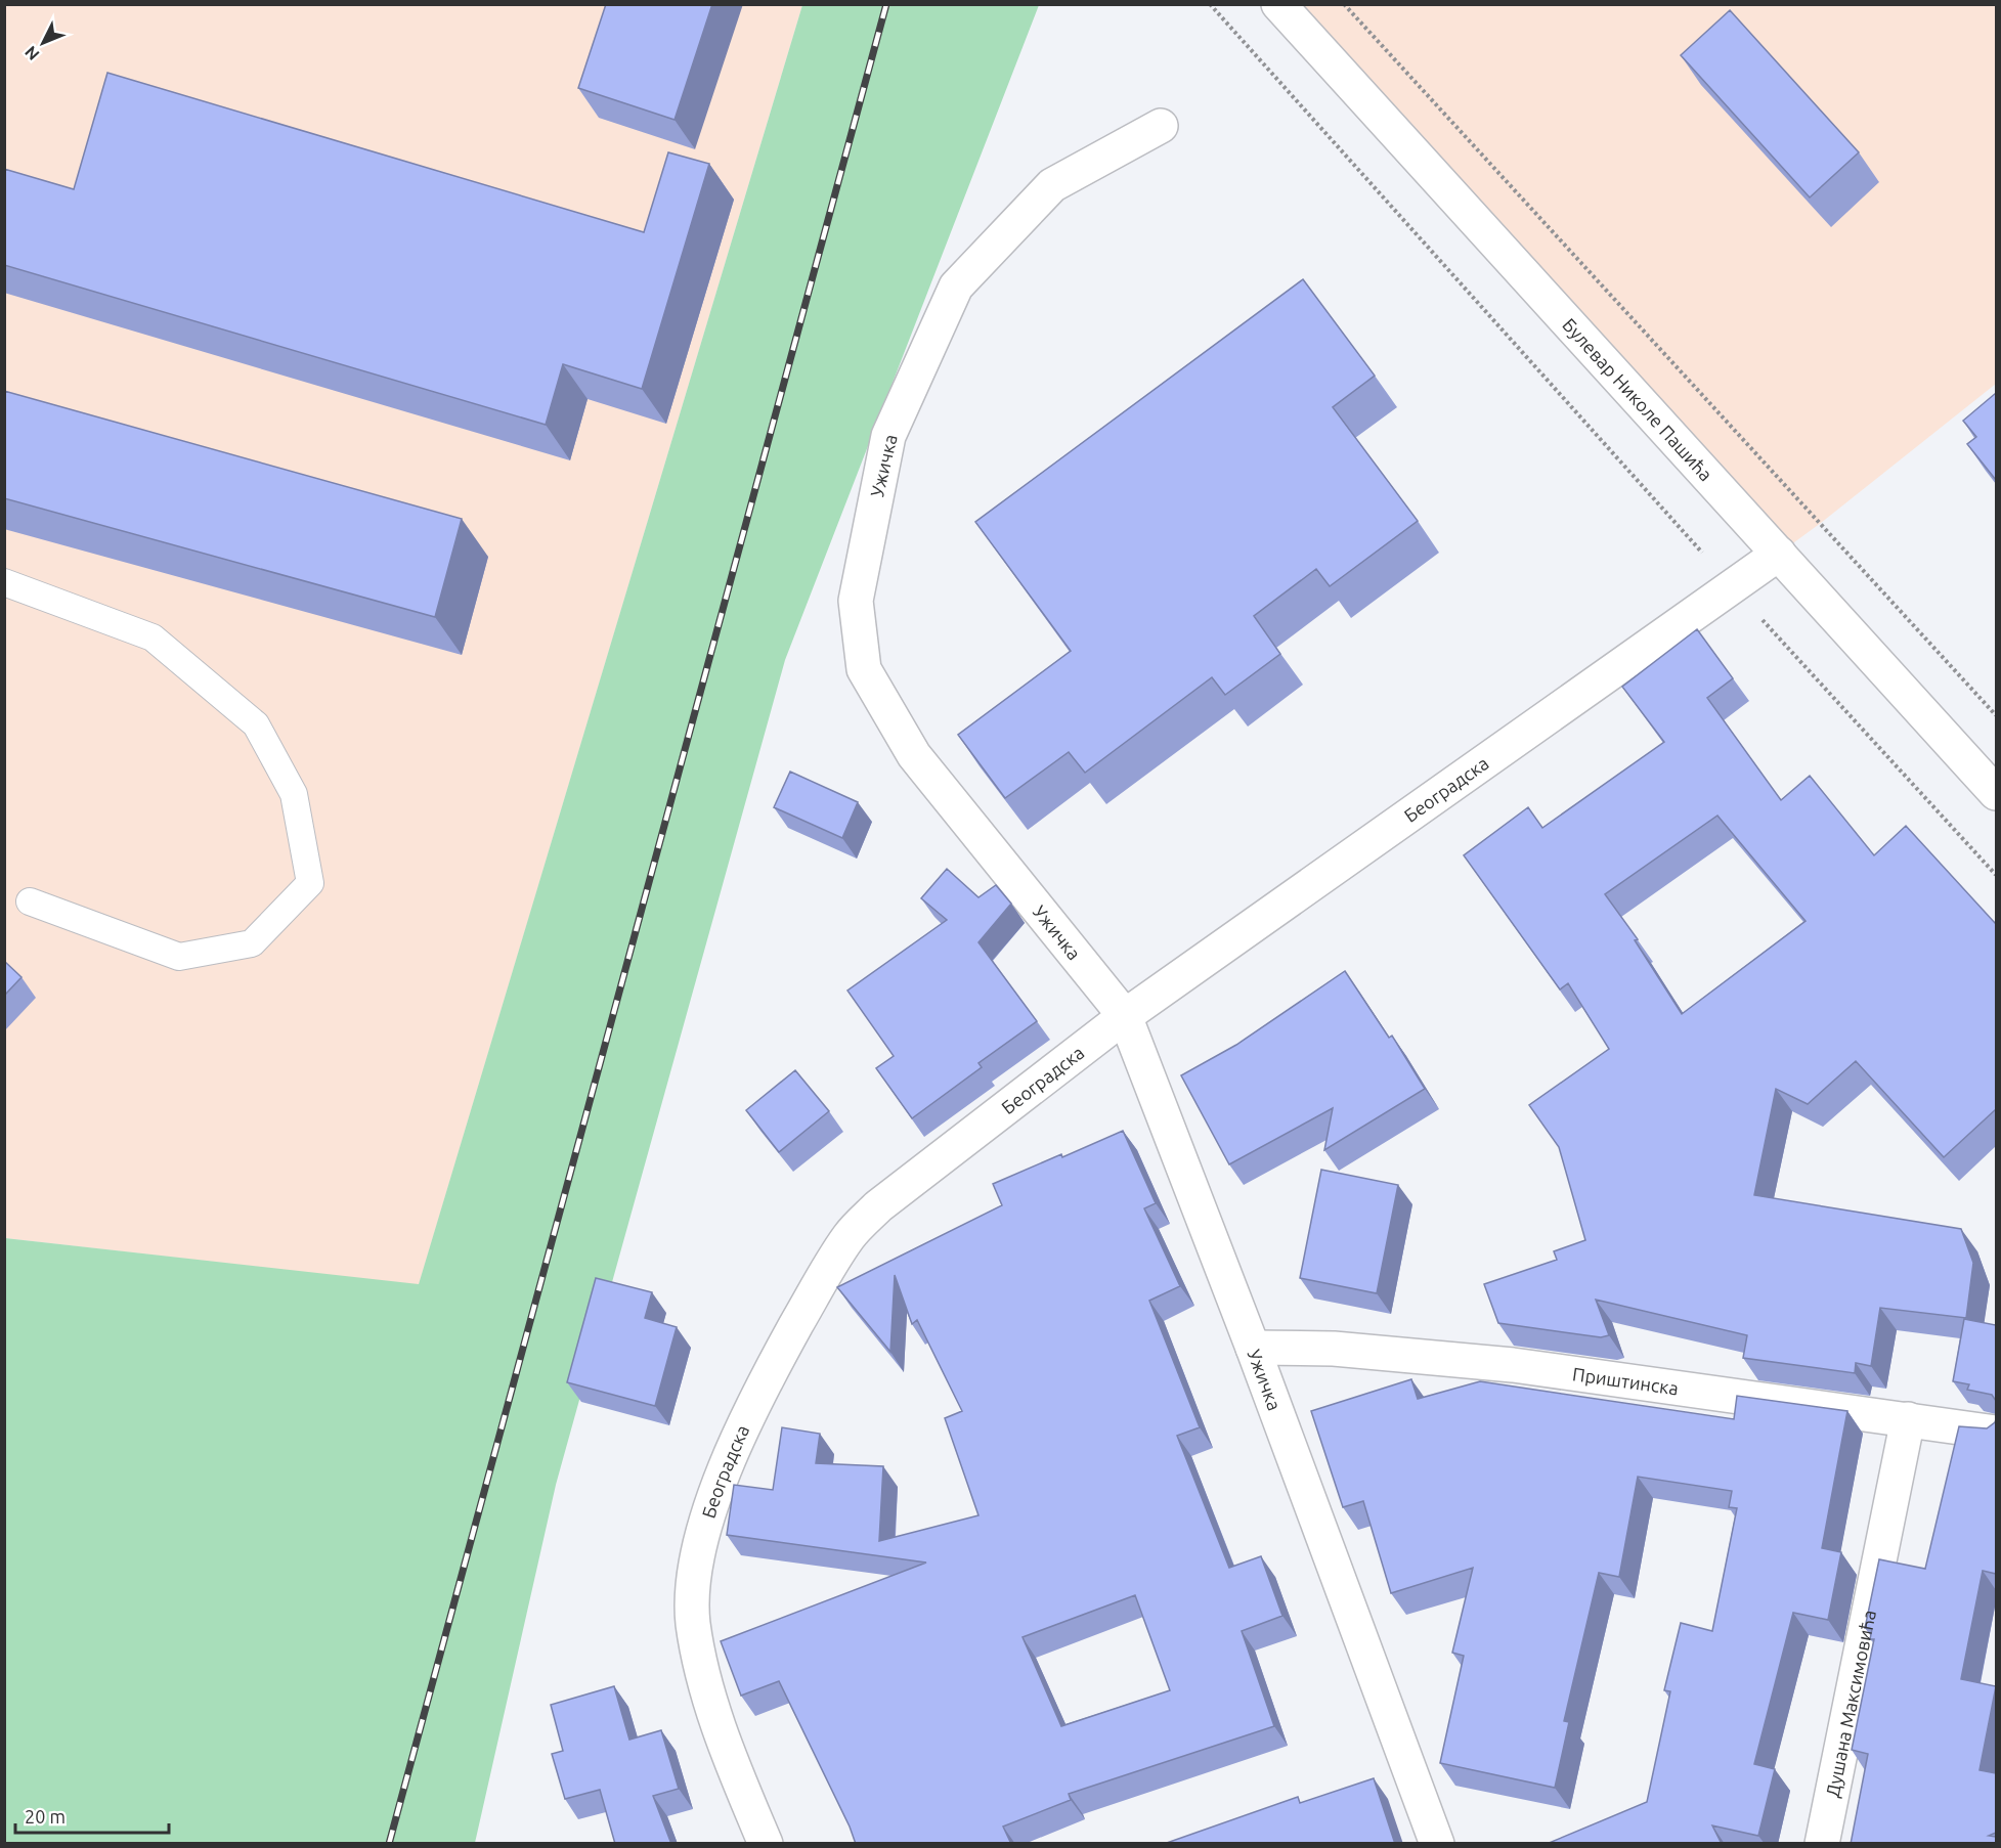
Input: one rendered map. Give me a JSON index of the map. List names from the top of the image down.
{
  "streets": {
    "street": [
      "Булевар Николе Пашића",
      "Ужичка",
      "Београдска",
      "Приштинска",
      "Душана Максимовића"
    ]
  },
  "crossings": [
    ["Булевар Николе Пашића", "Београдска"],
    ["Ужичка", "Београдска"],
    ["Ужичка", "Приштинска"],
    ["Приштинска", "Душана Максимовића"]
  ],
  "scale_bar": "20 m",
  "north": "bottom left"
}
